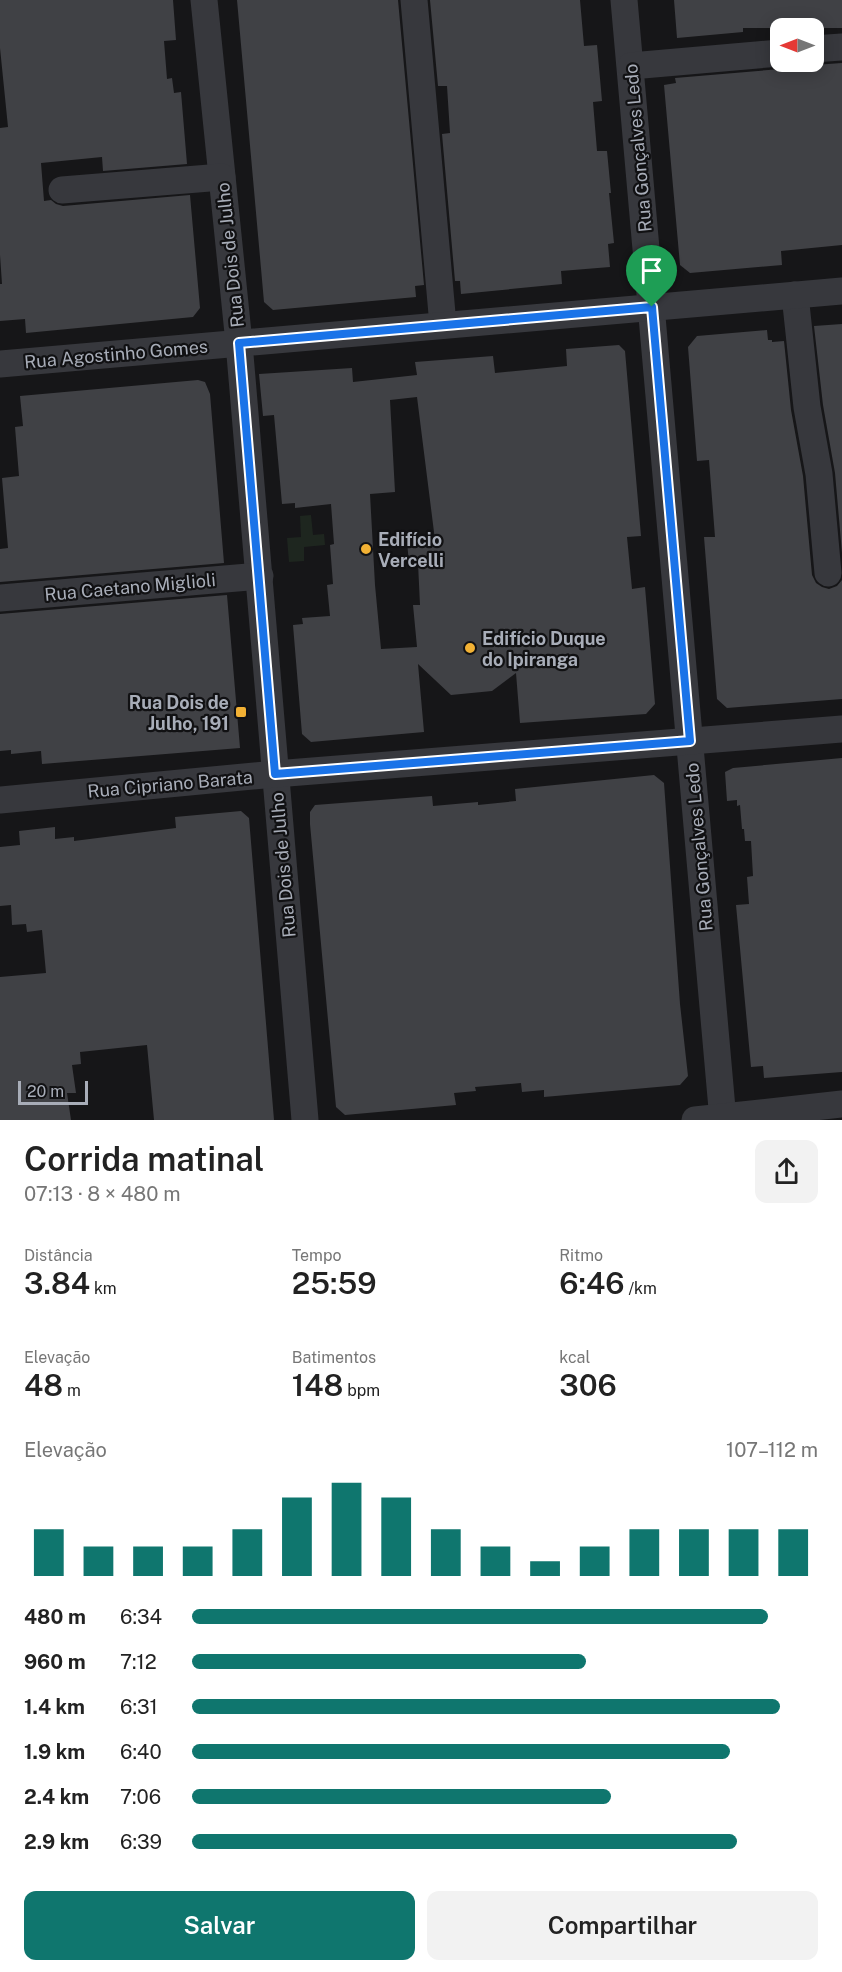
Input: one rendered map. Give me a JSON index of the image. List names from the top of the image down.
{
  "streets": {
    "street": [
      "Rua Gonçalves Ledo",
      "Rua Dois de Julho",
      "Rua Agostinho Gomes",
      "Rua Caetano Miglioli",
      "Rua Cipriano Barata"
    ]
  },
  "crossings": [
    ["Rua Gonçalves Ledo", "Rua Agostinho Gomes"],
    ["Rua Gonçalves Ledo", "Rua Cipriano Barata"],
    ["Rua Dois de Julho", "Rua Agostinho Gomes"],
    ["Rua Dois de Julho", "Rua Caetano Miglioli"],
    ["Rua Dois de Julho", "Rua Cipriano Barata"]
  ],
  "places": {
    "other": ["Edifício Vercelli", "Edifício Duque do Ipiranga"],
    "transit": ["Rua Dois de Julho, 191"]
  },
  "scale_bar": "20 m",
  "north": "left",
  "page": {
    "scale": "20 m",
    "heading": ["Corrida matinal", "07:13 · 8 × 480 m"],
    "stats": [
      ["Distância", "3.84 km"],
      ["Tempo", "25:59"],
      ["Ritmo", "6:46 /km"],
      ["Elevação", "48 m"],
      ["Batimentos", "148 bpm"],
      ["kcal", "306"]
    ],
    "chart": ["Elevação", "107–112 m"],
    "list": [
      {
        "name": "480 m",
        "note": "6:34"
      },
      {
        "name": "960 m",
        "note": "7:12"
      },
      {
        "name": "1.4 km",
        "note": "6:31"
      },
      {
        "name": "1.9 km",
        "note": "6:40"
      },
      {
        "name": "2.4 km",
        "note": "7:06"
      },
      {
        "name": "2.9 km",
        "note": "6:39"
      }
    ],
    "buttons": ["Salvar", "Compartilhar"]
  }
}
